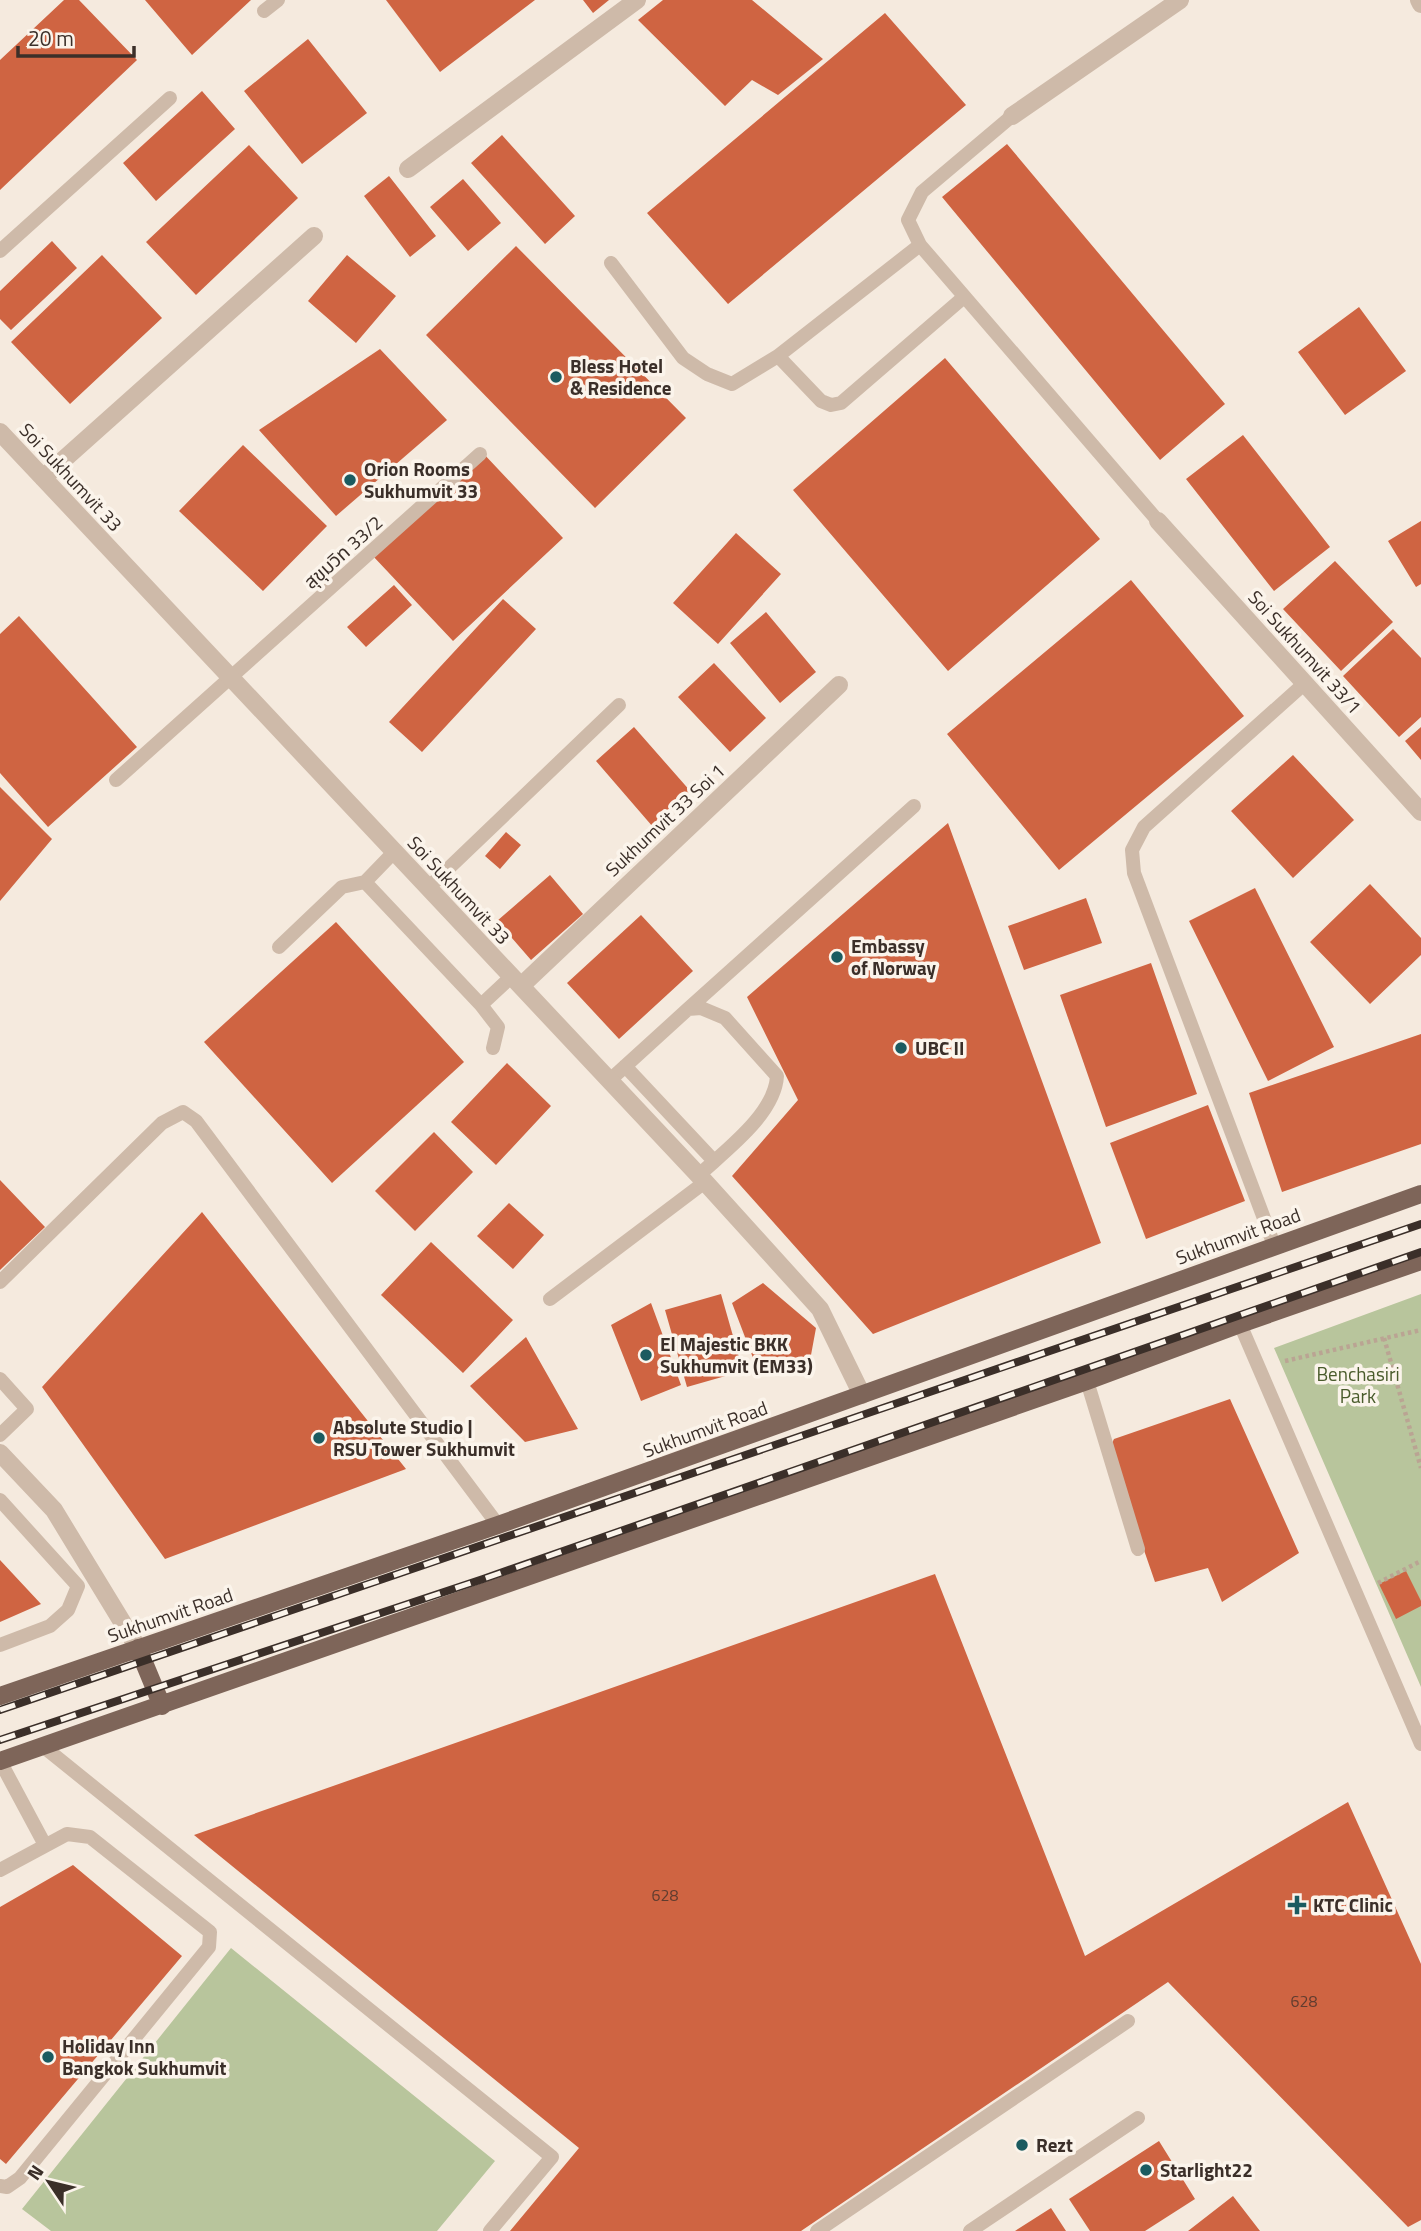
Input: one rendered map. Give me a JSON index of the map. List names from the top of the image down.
{
  "streets": {
    "main road": ["Sukhumvit Road"],
    "street": ["Soi Sukhumvit 33", "Soi Sukhumvit 33/1", "Sukhumvit 33 Soi 1"],
    "lane": ["สุขุมวิท 33/2"]
  },
  "crossings": [
    ["Soi Sukhumvit 33", "สุขุมวิท 33/2"],
    ["Soi Sukhumvit 33", "Sukhumvit 33 Soi 1"],
    ["Soi Sukhumvit 33", "Sukhumvit Road"]
  ],
  "parks": ["Benchasiri Park"],
  "places": {
    "other": [
      "Bless Hotel & Residence",
      "Orion Rooms Sukhumvit 33",
      "Embassy of Norway",
      "UBC II",
      "El Majestic BKK Sukhumvit (EM33)",
      "Absolute Studio | RSU Tower Sukhumvit",
      "Holiday Inn Bangkok Sukhumvit",
      "Rezt",
      "Starlight22"
    ],
    "health": ["KTC Clinic"]
  },
  "house_numbers": ["628", "628"],
  "scale_bar": "20 m",
  "north": "top left"
}
